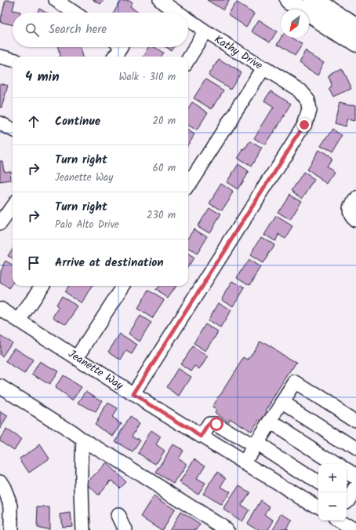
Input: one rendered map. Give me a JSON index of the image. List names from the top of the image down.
{
  "streets": {
    "street": ["Kathy Drive", "Jeanette Way"]
  },
  "crossings": [
    ["Kathy Drive", "Jeanette Way"]
  ],
  "north": "bottom left",
  "page": {
    "search": "Search here",
    "heading": ["4 min", "Walk · 310 m"],
    "list": [
      ["Continue", "20 m"],
      ["Turn right", "Jeanette Way", "60 m"],
      ["Turn right", "Palo Alto Drive", "230 m"],
      "Arrive at destination"
    ],
    "map_buttons": ["+", "−"]
  }
}
